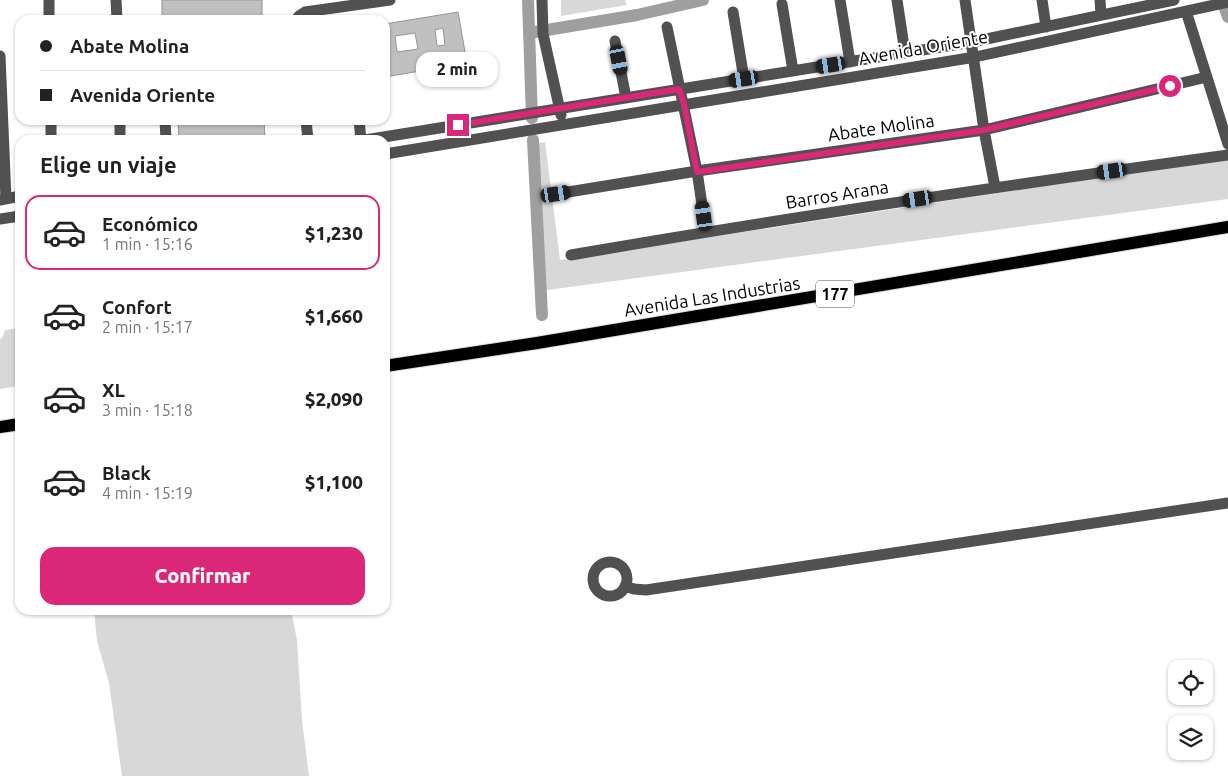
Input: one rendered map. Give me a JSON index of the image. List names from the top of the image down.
{
  "streets": {
    "main road": ["177", "Avenida Las Industrias"],
    "street": ["Avenida Oriente", "Abate Molina", "Barros Arana"]
  },
  "page": {
    "banner": ["Abate Molina", "Avenida Oriente"],
    "bubble": "2 min",
    "heading": "Elige un viaje",
    "list": [
      {
        "name": "Económico",
        "note": "1 min · 15:16",
        "value": "$1,230"
      },
      {
        "name": "Confort",
        "note": "2 min · 15:17",
        "value": "$1,660"
      },
      {
        "name": "XL",
        "note": "3 min · 15:18",
        "value": "$2,090"
      },
      {
        "name": "Black",
        "note": "4 min · 15:19",
        "value": "$1,100"
      }
    ],
    "buttons": "Confirmar"
  }
}
